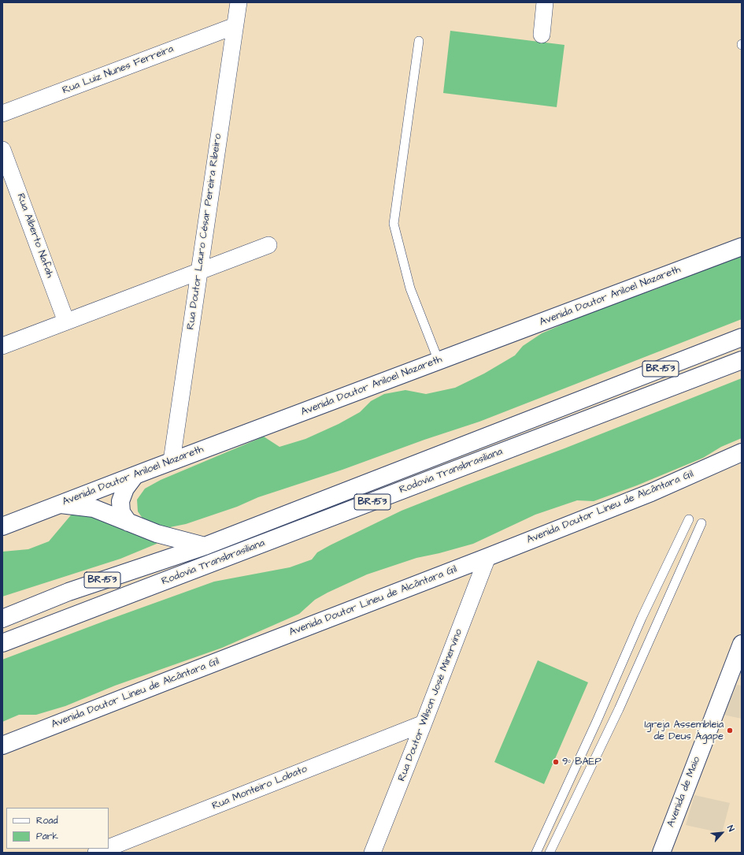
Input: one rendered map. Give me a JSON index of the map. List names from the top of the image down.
{
  "streets": {
    "main road": [
      "Avenida Doutor Aniloel Nazareth",
      "BR-153",
      "Rodovia Transbrasiliana",
      "Avenida Doutor Lineu de Alcântara Gil",
      "Avenida de Maio"
    ],
    "street": [
      "Rua Luiz Nunes Ferreira",
      "Rua Doutor Lauro César Pereira Ribeiro",
      "Rua Alberto Nafah",
      "Rua Doutor Wilson José Minervino",
      "Rua Monteiro Lobato"
    ]
  },
  "crossings": [
    ["Rua Luiz Nunes Ferreira", "Rua Doutor Lauro César Pereira Ribeiro"],
    ["Rua Doutor Lauro César Pereira Ribeiro", "Avenida Doutor Aniloel Nazareth"],
    ["Avenida Doutor Lineu de Alcântara Gil", "Rua Doutor Wilson José Minervino"],
    ["Rua Doutor Wilson José Minervino", "Rua Monteiro Lobato"]
  ],
  "places": ["Igreja Assembleia de Deus Ágape", "9º BAEP"],
  "legend": ["Road", "Park"],
  "north": "top right"
}
